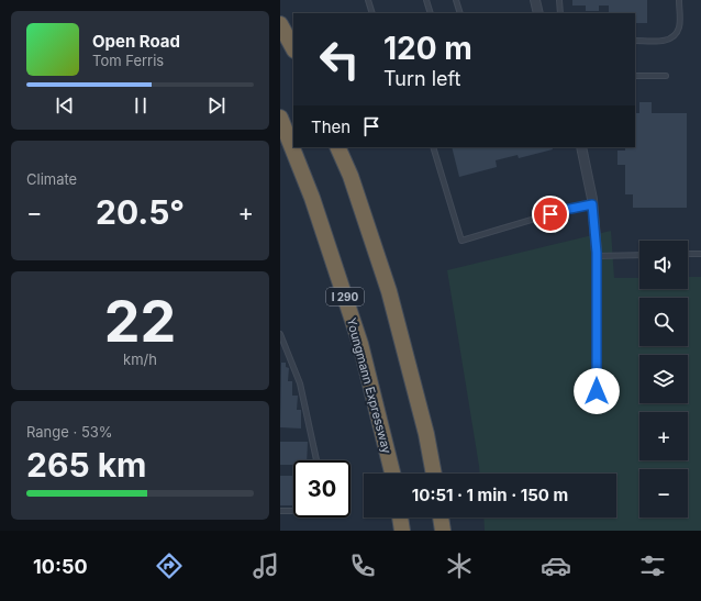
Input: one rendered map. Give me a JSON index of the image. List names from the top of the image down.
{
  "streets": {
    "highway": ["I 290", "Youngmann Expressway"]
  },
  "page": {
    "turn": ["120 m", "Turn left"],
    "song": ["Open Road", "Tom Ferris"],
    "then": "Then",
    "tile": [
      "Climate",
      ["22", "km/h"],
      ["Range · 53%", "265 km"]
    ],
    "heat": ["−", "20.5°", "+"],
    "map_buttons": ["+", "−"],
    "limit": "30",
    "trip": "10:51 · 1 min · 150 m",
    "tabs": "10:50"
  }
}
